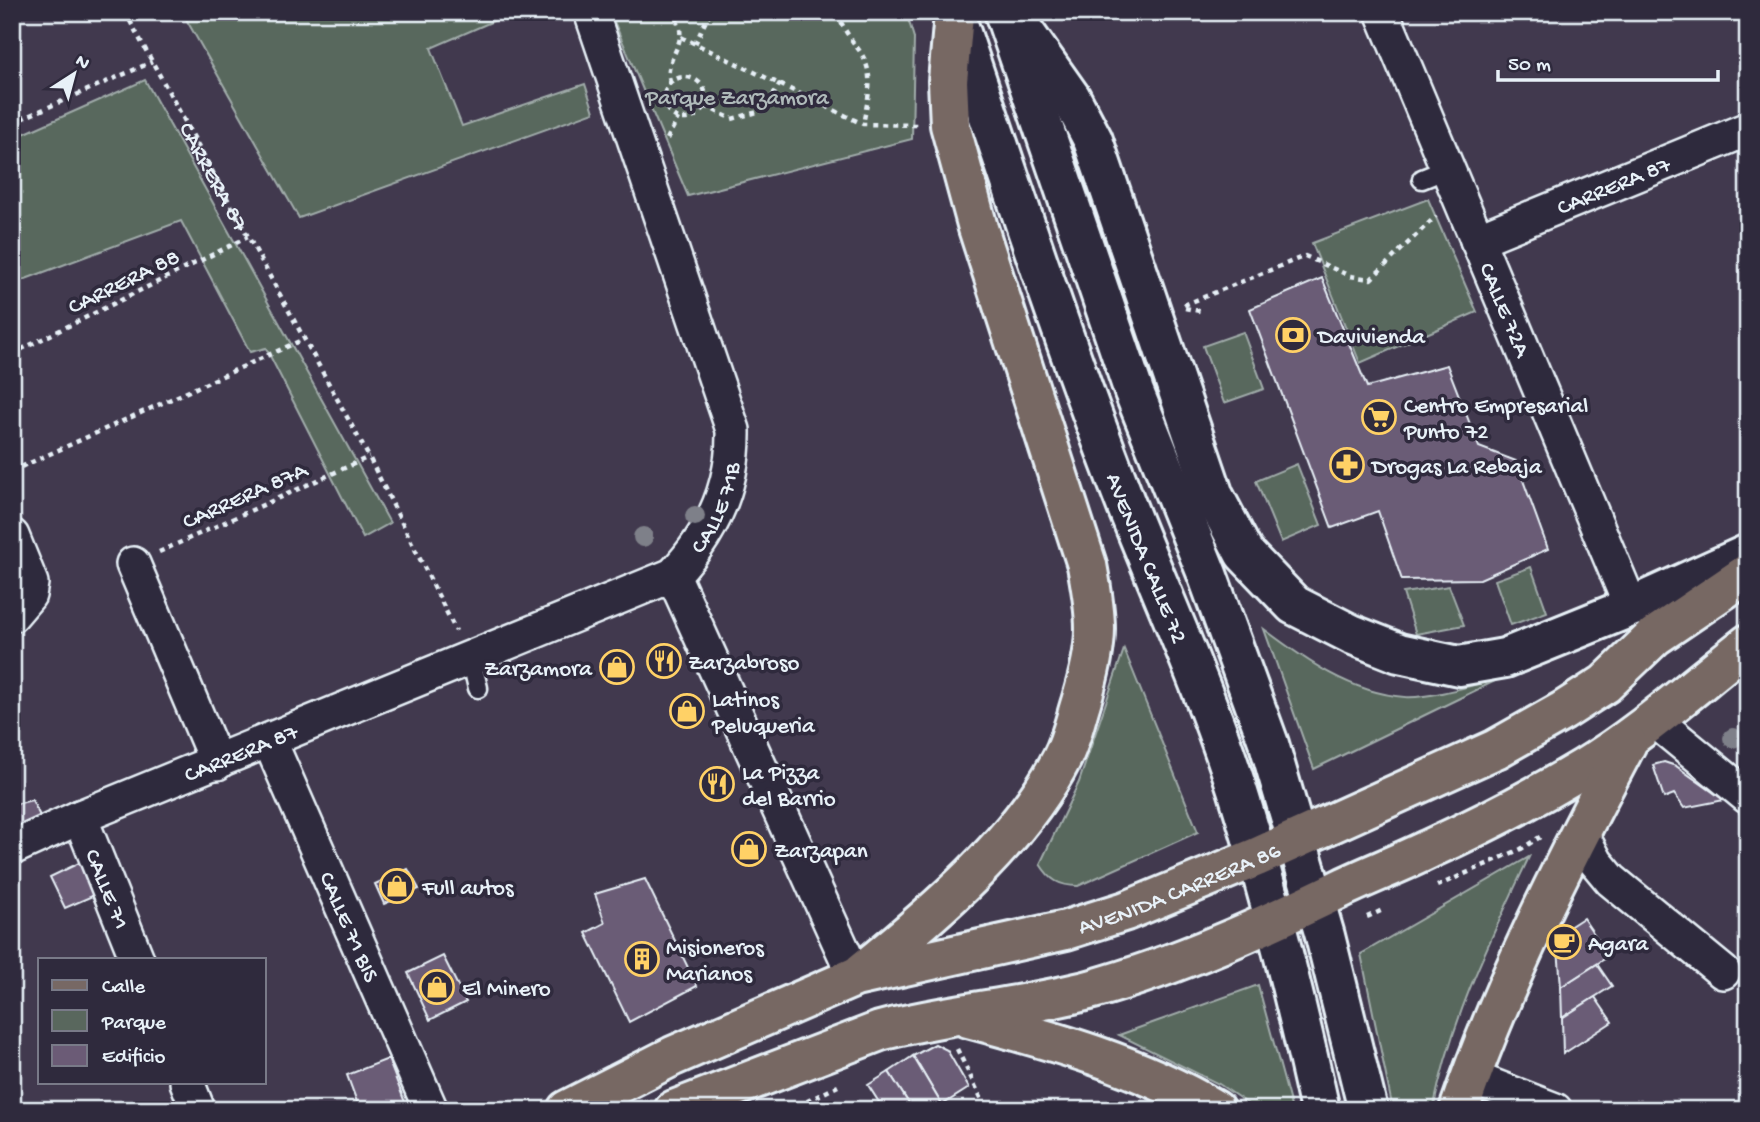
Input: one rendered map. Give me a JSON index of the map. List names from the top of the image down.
{
  "streets": {
    "main road": ["AVENIDA CALLE 72", "AVENIDA CARRERA 86"],
    "street": [
      "CARRERA 87",
      "CALLE 72A",
      "CALLE 71B",
      "CALLE 71",
      "CALLE 71 BIS"
    ],
    "path": ["CARRERA 88", "CARRERA 87A"]
  },
  "crossings": [
    ["CARRERA 87", "CARRERA 88"],
    ["CARRERA 87", "CALLE 72A"],
    ["CARRERA 87", "CARRERA 87A"],
    ["CARRERA 87", "CALLE 71B"],
    ["CARRERA 87", "CALLE 71"],
    ["CARRERA 87", "CALLE 71 BIS"],
    ["CALLE 71B", "AVENIDA CARRERA 86"],
    ["AVENIDA CALLE 72", "AVENIDA CARRERA 86"]
  ],
  "parks": ["Parque Zarzamora"],
  "places": {
    "bank": ["Davivienda"],
    "supermarket": ["Centro Empresarial Punto 72"],
    "pharmacy": ["Drogas La Rebaja"],
    "restaurant": ["Zarzabroso", "La Pizza del Barrio"],
    "shop": [
      "Zarzamora",
      "Latinos Peluqueria",
      "Zarzapan",
      "Full autos",
      "El Minero"
    ],
    "cafe": ["Agara"],
    "building": ["Misioneros Marianos"]
  },
  "legend": ["Calle", "Parque", "Edificio"],
  "scale_bar": "50 m",
  "north": "top right"
}
